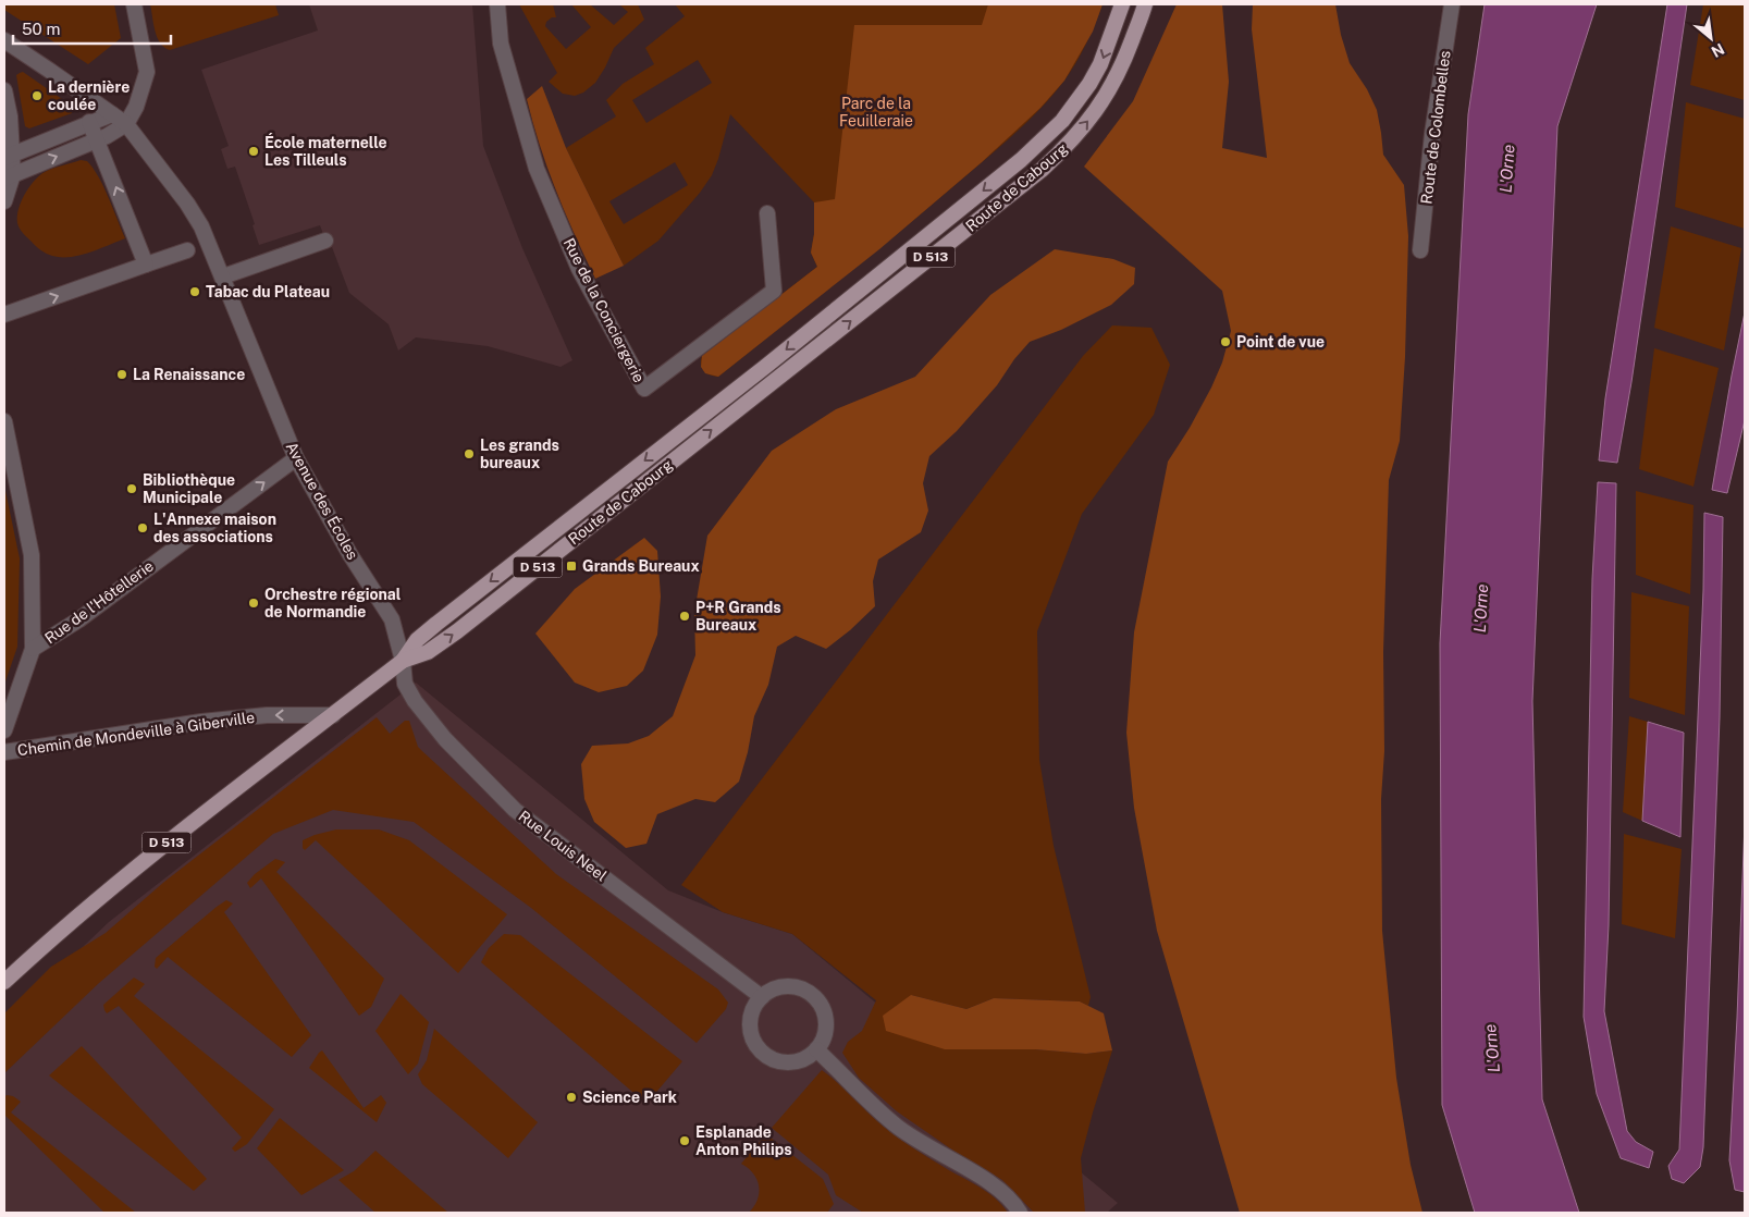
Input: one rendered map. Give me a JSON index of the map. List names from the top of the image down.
{
  "streets": {
    "main road": ["Route de Cabourg", "D 513"],
    "street": [
      "Route de Colombelles",
      "Rue de la Conciergerie",
      "Avenue des Écoles",
      "Rue de l'Hôtellerie",
      "Chemin de Mondeville à Giberville",
      "Rue Louis Neel"
    ]
  },
  "crossings": [
    ["Route de Cabourg", "D 513"],
    ["Route de Cabourg", "Avenue des Écoles"],
    ["Route de Cabourg", "Rue Louis Neel"],
    ["D 513", "Avenue des Écoles"],
    ["D 513", "Chemin de Mondeville à Giberville"],
    ["D 513", "Rue Louis Neel"],
    ["Avenue des Écoles", "Rue de l'Hôtellerie"],
    ["Avenue des Écoles", "Rue Louis Neel"]
  ],
  "one_way": ["Rue de l'Hôtellerie", "Chemin de Mondeville à Giberville"],
  "water": ["L'Orne"],
  "parks": ["Parc de la Feuilleraie"],
  "places": {
    "other": [
      "La dernière coulée",
      "École maternelle Les Tilleuls",
      "Tabac du Plateau",
      "Point de vue",
      "La Renaissance",
      "Les grands bureaux",
      "Bibliothèque Municipale",
      "L'Annexe maison des associations",
      "Orchestre régional de Normandie",
      "P+R Grands Bureaux",
      "Science Park",
      "Esplanade Anton Philips"
    ],
    "transit": ["Grands Bureaux"]
  },
  "scale_bar": "50 m",
  "north": "bottom right"
}
